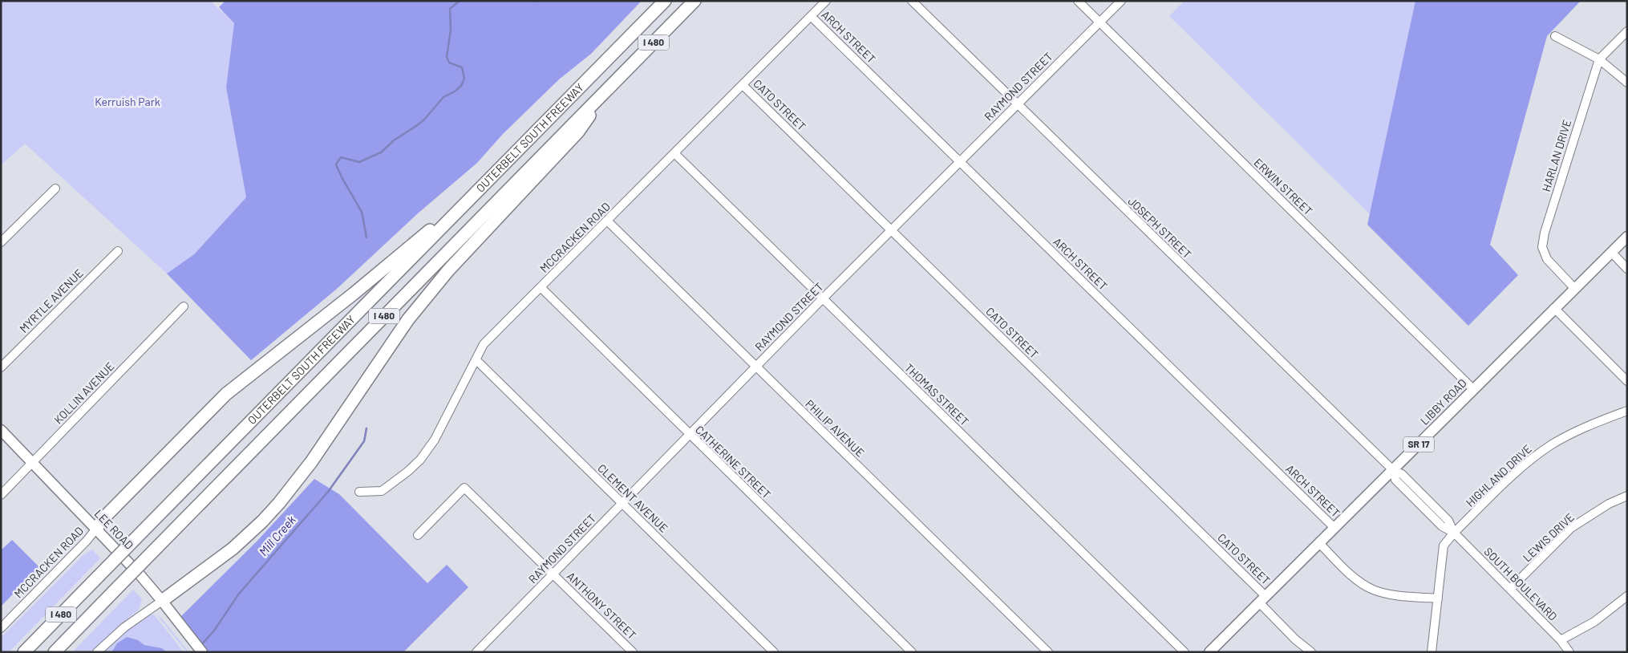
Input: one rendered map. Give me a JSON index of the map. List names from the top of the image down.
{
  "streets": {
    "highway": ["I 480", "OUTERBELT SOUTH FREEWAY"],
    "main road": ["LIBBY ROAD", "SR 17", "LEE ROAD"],
    "street": [
      "ARCH STREET",
      "RAYMOND STREET",
      "CATO STREET",
      "HARLAN DRIVE",
      "ERWIN STREET",
      "JOSEPH STREET",
      "MCCRACKEN ROAD",
      "MYRTLE AVENUE",
      "KOLLIN AVENUE",
      "THOMAS STREET",
      "PHILIP AVENUE",
      "CATHERINE STREET",
      "HIGHLAND DRIVE",
      "CLEMENT AVENUE",
      "LEWIS DRIVE",
      "SOUTH BOULEVARD",
      "ANTHONY STREET"
    ]
  },
  "crossings": [
    ["ARCH STREET", "RAYMOND STREET"],
    ["ARCH STREET", "MCCRACKEN ROAD"],
    ["ARCH STREET", "LIBBY ROAD"],
    ["RAYMOND STREET", "CATO STREET"],
    ["RAYMOND STREET", "ERWIN STREET"],
    ["RAYMOND STREET", "JOSEPH STREET"],
    ["RAYMOND STREET", "THOMAS STREET"],
    ["RAYMOND STREET", "PHILIP AVENUE"],
    ["RAYMOND STREET", "CATHERINE STREET"],
    ["RAYMOND STREET", "CLEMENT AVENUE"],
    ["RAYMOND STREET", "ANTHONY STREET"],
    ["CATO STREET", "MCCRACKEN ROAD"],
    ["CATO STREET", "LIBBY ROAD"],
    ["HARLAN DRIVE", "LIBBY ROAD"],
    ["ERWIN STREET", "LIBBY ROAD"],
    ["JOSEPH STREET", "LIBBY ROAD"],
    ["JOSEPH STREET", "SOUTH BOULEVARD"],
    ["MCCRACKEN ROAD", "THOMAS STREET"],
    ["MCCRACKEN ROAD", "PHILIP AVENUE"],
    ["MCCRACKEN ROAD", "CATHERINE STREET"],
    ["MCCRACKEN ROAD", "CLEMENT AVENUE"],
    ["MCCRACKEN ROAD", "LEE ROAD"],
    ["KOLLIN AVENUE", "LEE ROAD"],
    ["LIBBY ROAD", "SOUTH BOULEVARD"],
    ["HIGHLAND DRIVE", "SOUTH BOULEVARD"],
    ["LEWIS DRIVE", "SOUTH BOULEVARD"]
  ],
  "water": ["Mill Creek"],
  "parks": ["Kerruish Park"]
}
